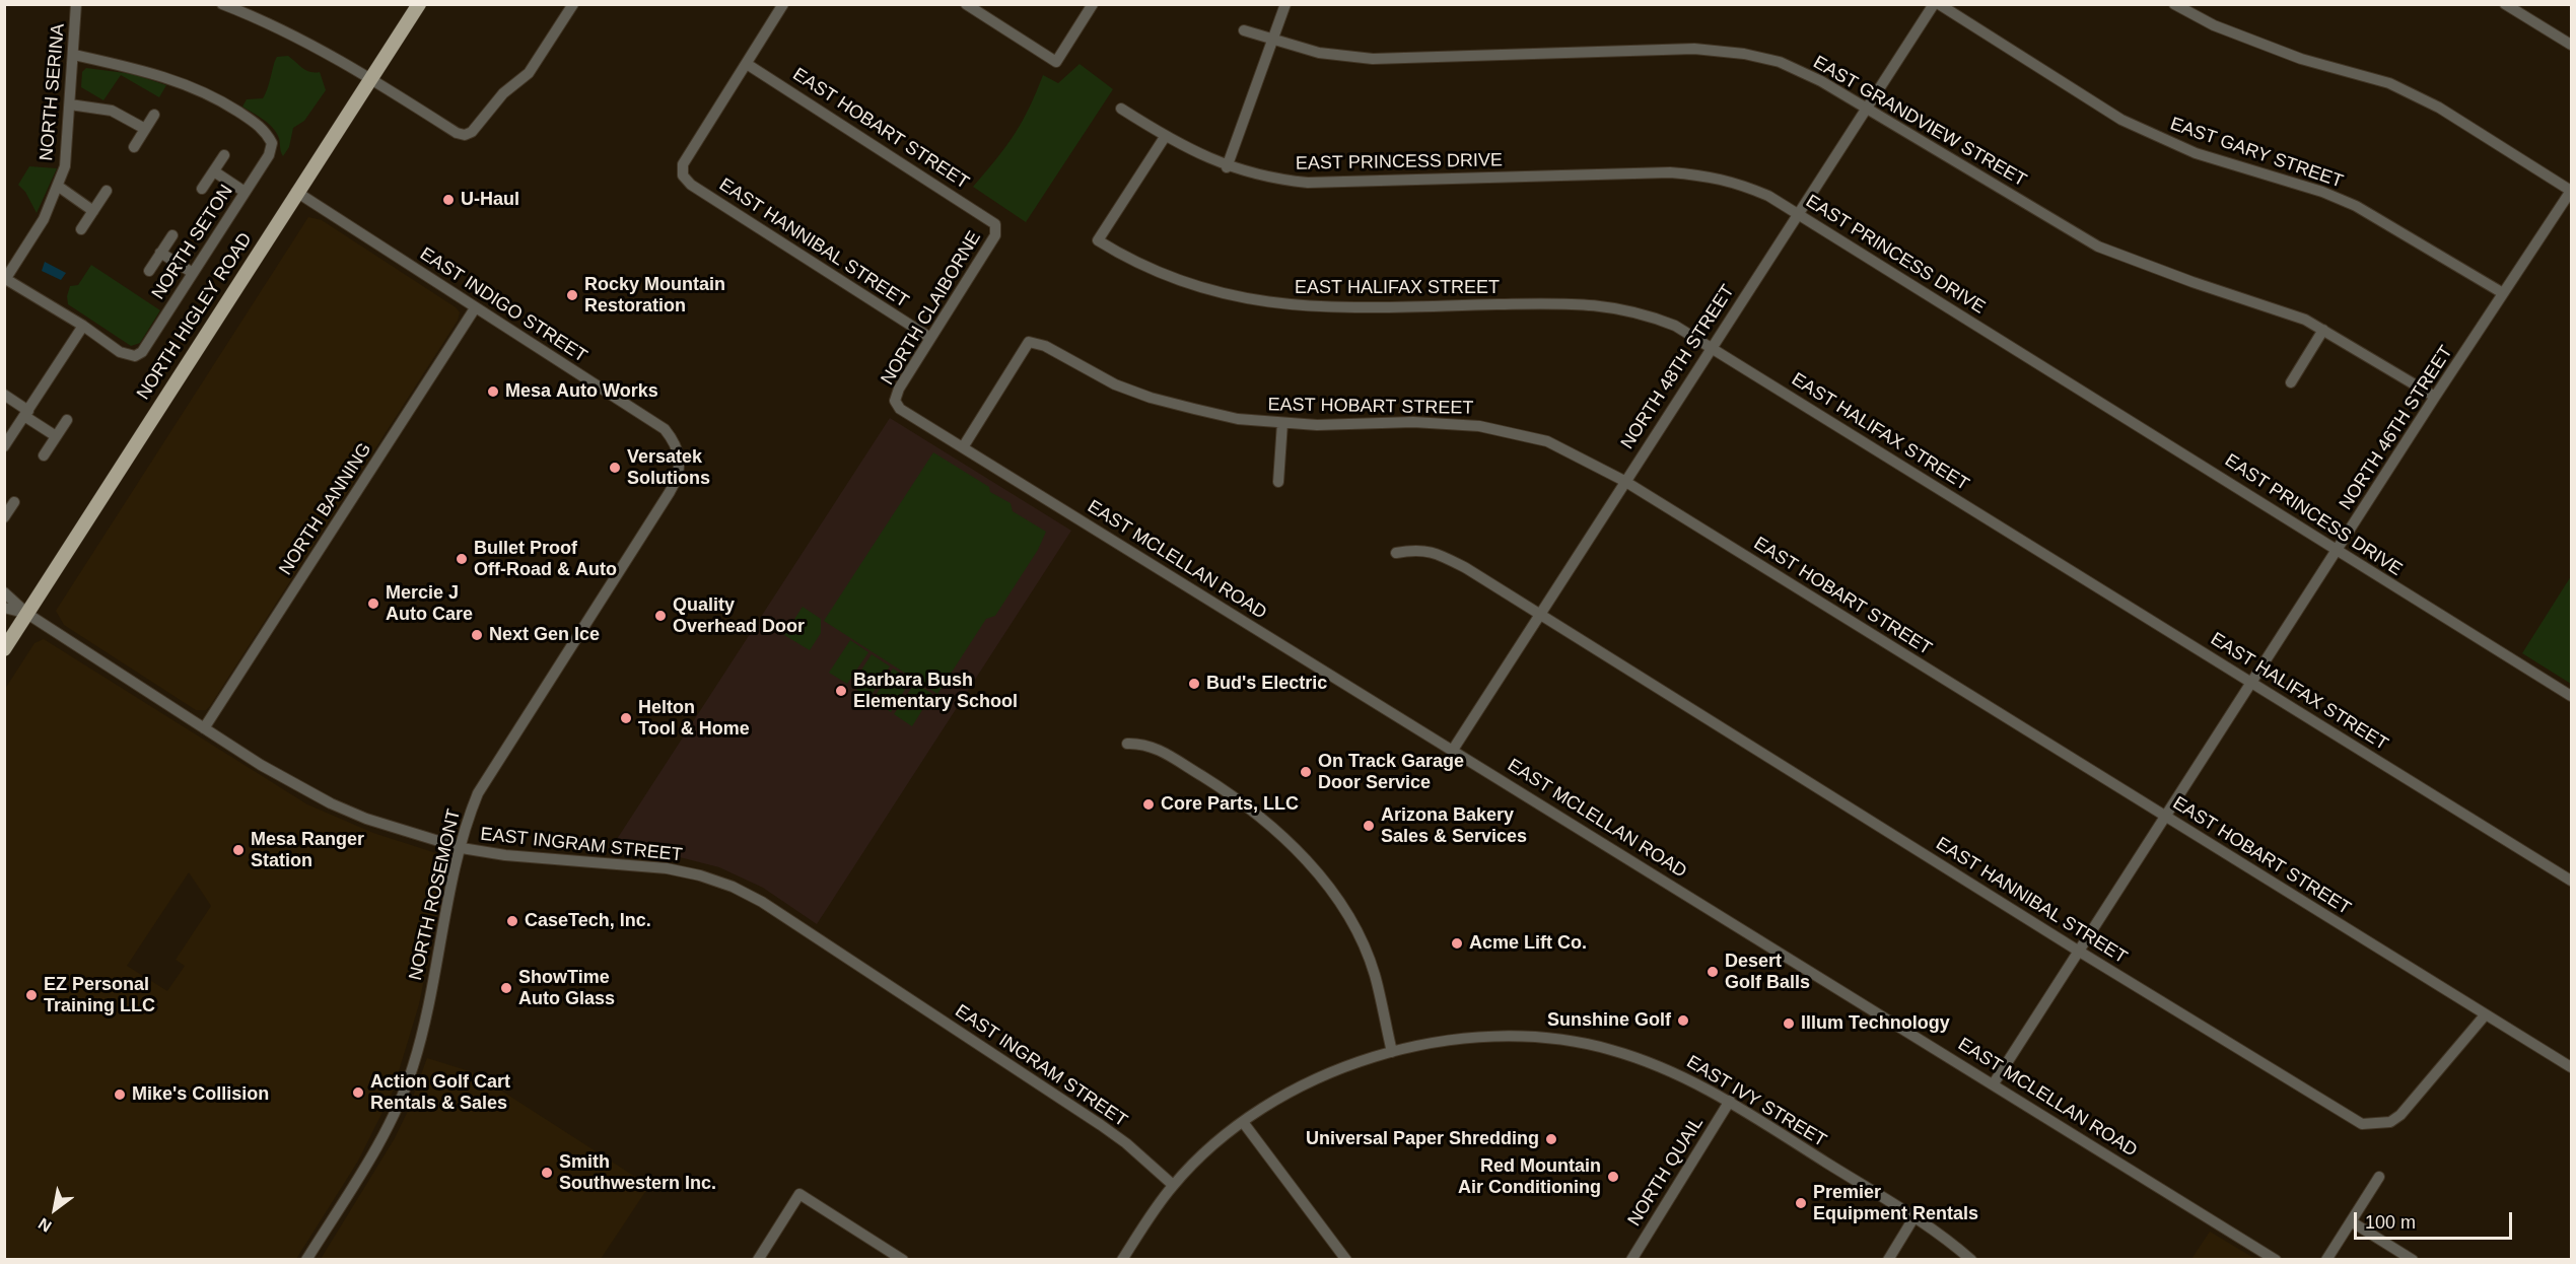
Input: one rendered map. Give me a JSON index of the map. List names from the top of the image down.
{
  "streets": {
    "main road": ["NORTH HIGLEY ROAD"],
    "street": [
      "NORTH SERINA",
      "EAST GRANDVIEW STREET",
      "EAST HOBART STREET",
      "EAST GARY STREET",
      "EAST PRINCESS DRIVE",
      "NORTH SETON",
      "EAST HANNIBAL STREET",
      "EAST HALIFAX STREET",
      "EAST INDIGO STREET",
      "NORTH CLAIBORNE",
      "NORTH 48TH STREET",
      "NORTH 46TH STREET",
      "NORTH BANNING",
      "EAST MCLELLAN ROAD",
      "EAST INGRAM STREET",
      "NORTH ROSEMONT",
      "EAST IVY STREET",
      "NORTH QUAIL"
    ]
  },
  "crossings": [
    ["NORTH SERINA", "NORTH SETON"],
    ["EAST GRANDVIEW STREET", "NORTH 48TH STREET"],
    ["EAST GRANDVIEW STREET", "NORTH 46TH STREET"],
    ["EAST HOBART STREET", "EAST HANNIBAL STREET"],
    ["EAST HOBART STREET", "NORTH CLAIBORNE"],
    ["EAST HOBART STREET", "NORTH 48TH STREET"],
    ["EAST HOBART STREET", "NORTH 46TH STREET"],
    ["EAST HOBART STREET", "EAST MCLELLAN ROAD"],
    ["EAST GARY STREET", "NORTH 48TH STREET"],
    ["EAST GARY STREET", "NORTH 46TH STREET"],
    ["EAST PRINCESS DRIVE", "EAST HALIFAX STREET"],
    ["EAST PRINCESS DRIVE", "NORTH 48TH STREET"],
    ["EAST PRINCESS DRIVE", "NORTH 46TH STREET"],
    ["EAST HANNIBAL STREET", "NORTH CLAIBORNE"],
    ["EAST HANNIBAL STREET", "NORTH 48TH STREET"],
    ["EAST HANNIBAL STREET", "NORTH 46TH STREET"],
    ["EAST HALIFAX STREET", "NORTH 48TH STREET"],
    ["EAST HALIFAX STREET", "NORTH 46TH STREET"],
    ["EAST INDIGO STREET", "NORTH HIGLEY ROAD"],
    ["EAST INDIGO STREET", "NORTH BANNING"],
    ["EAST INDIGO STREET", "NORTH ROSEMONT"],
    ["NORTH CLAIBORNE", "EAST MCLELLAN ROAD"],
    ["NORTH HIGLEY ROAD", "EAST INGRAM STREET"],
    ["NORTH 48TH STREET", "EAST MCLELLAN ROAD"],
    ["NORTH 46TH STREET", "EAST MCLELLAN ROAD"],
    ["NORTH BANNING", "EAST INGRAM STREET"],
    ["EAST INGRAM STREET", "NORTH ROSEMONT"],
    ["EAST IVY STREET", "NORTH QUAIL"]
  ],
  "places": [
    "U-Haul",
    "Rocky Mountain Restoration",
    "Mesa Auto Works",
    "Versatek Solutions",
    "Bullet Proof Off-Road & Auto",
    "Mercie J Auto Care",
    "Quality Overhead Door",
    "Next Gen Ice",
    "Bud's Electric",
    "Barbara Bush Elementary School",
    "Helton Tool & Home",
    "On Track Garage Door Service",
    "Core Parts, LLC",
    "Arizona Bakery Sales & Services",
    "Mesa Ranger Station",
    "CaseTech, Inc.",
    "Acme Lift Co.",
    "Desert Golf Balls",
    "ShowTime Auto Glass",
    "EZ Personal Training LLC",
    "Sunshine Golf",
    "Illum Technology",
    "Action Golf Cart Rentals & Sales",
    "Mike's Collision",
    "Universal Paper Shredding",
    "Smith Southwestern Inc.",
    "Red Mountain Air Conditioning",
    "Premier Equipment Rentals"
  ],
  "scale_bar": "100 m",
  "north": "bottom left"
}
